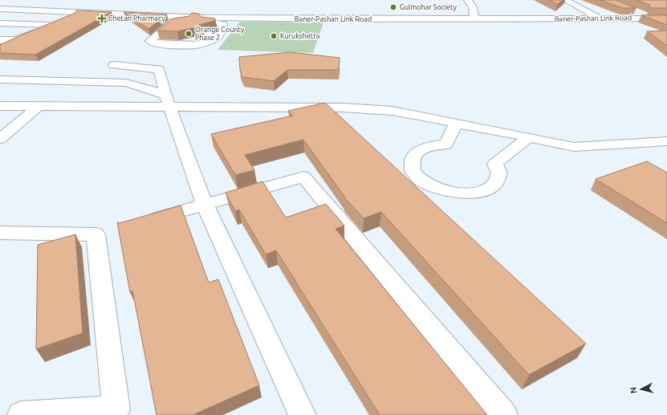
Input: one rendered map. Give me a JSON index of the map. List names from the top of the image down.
{
  "streets": {
    "street": ["Baner-Pashan Link Road"]
  },
  "places": {
    "other": ["Gulmohar Society", "Orange County Phase 2", "Kurukshetra"],
    "health": ["Chetan Pharmacy"]
  },
  "north": "left"
}
